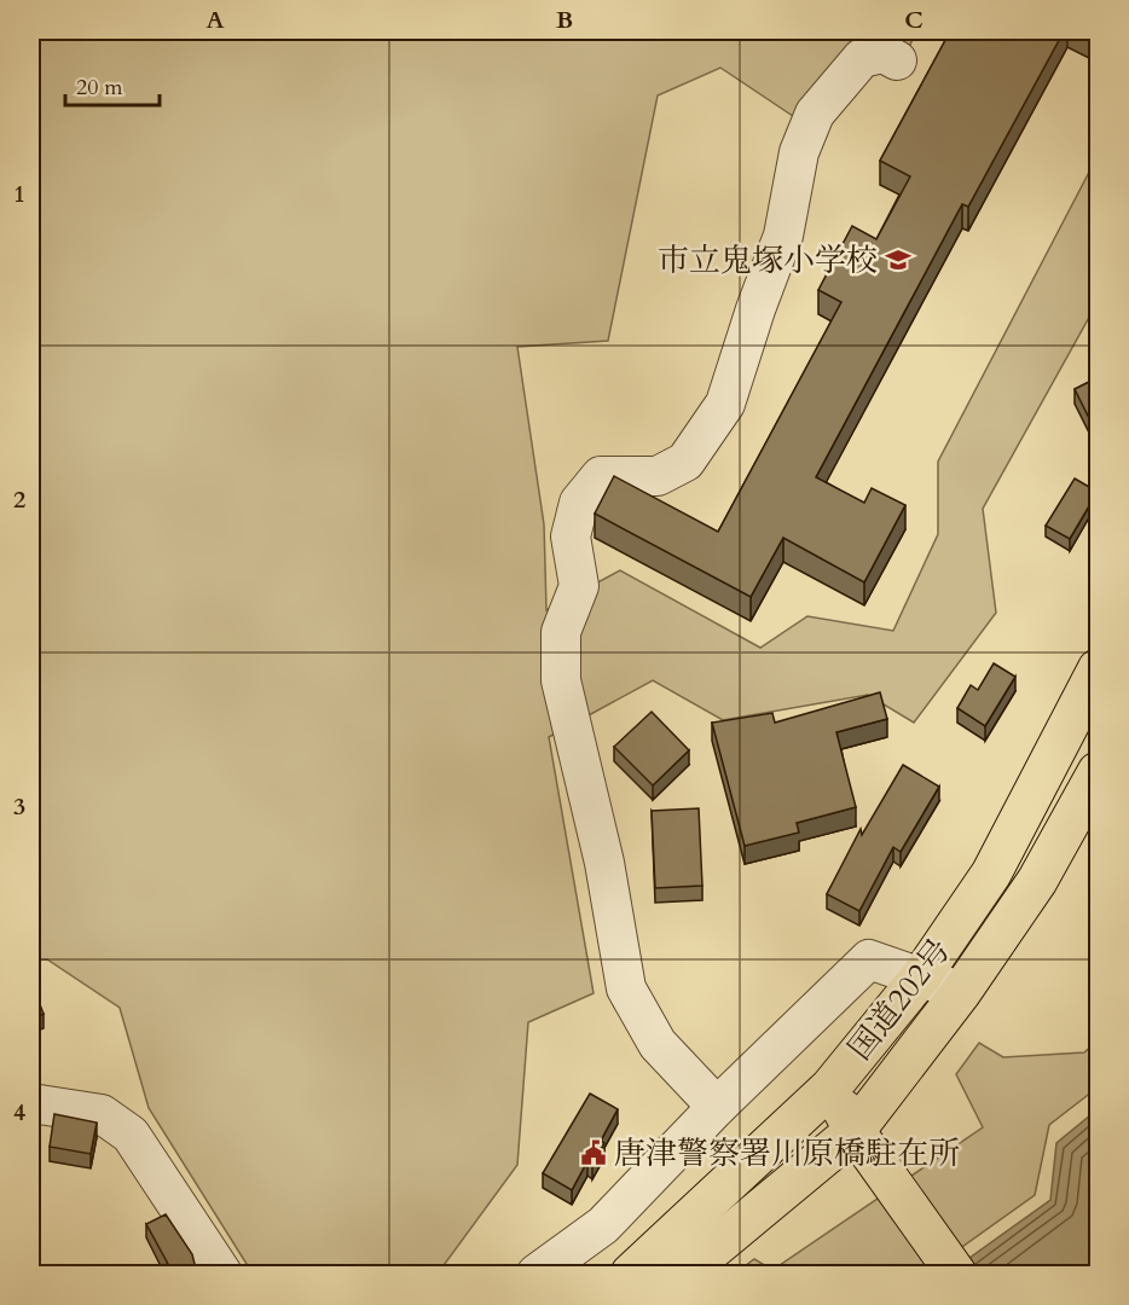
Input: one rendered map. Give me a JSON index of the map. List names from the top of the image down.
{
  "streets": {
    "highway": ["国道202号"]
  },
  "places": {
    "school or university": ["市立鬼塚小学校"],
    "public building": ["唐津警察署川原橋駐在所"]
  },
  "scale_bar": "20 m",
  "grid": {
    "columns": ["A", "B", "C"],
    "rows": [
      "1",
      "2",
      "3",
      "4"
    ]
  }
}
